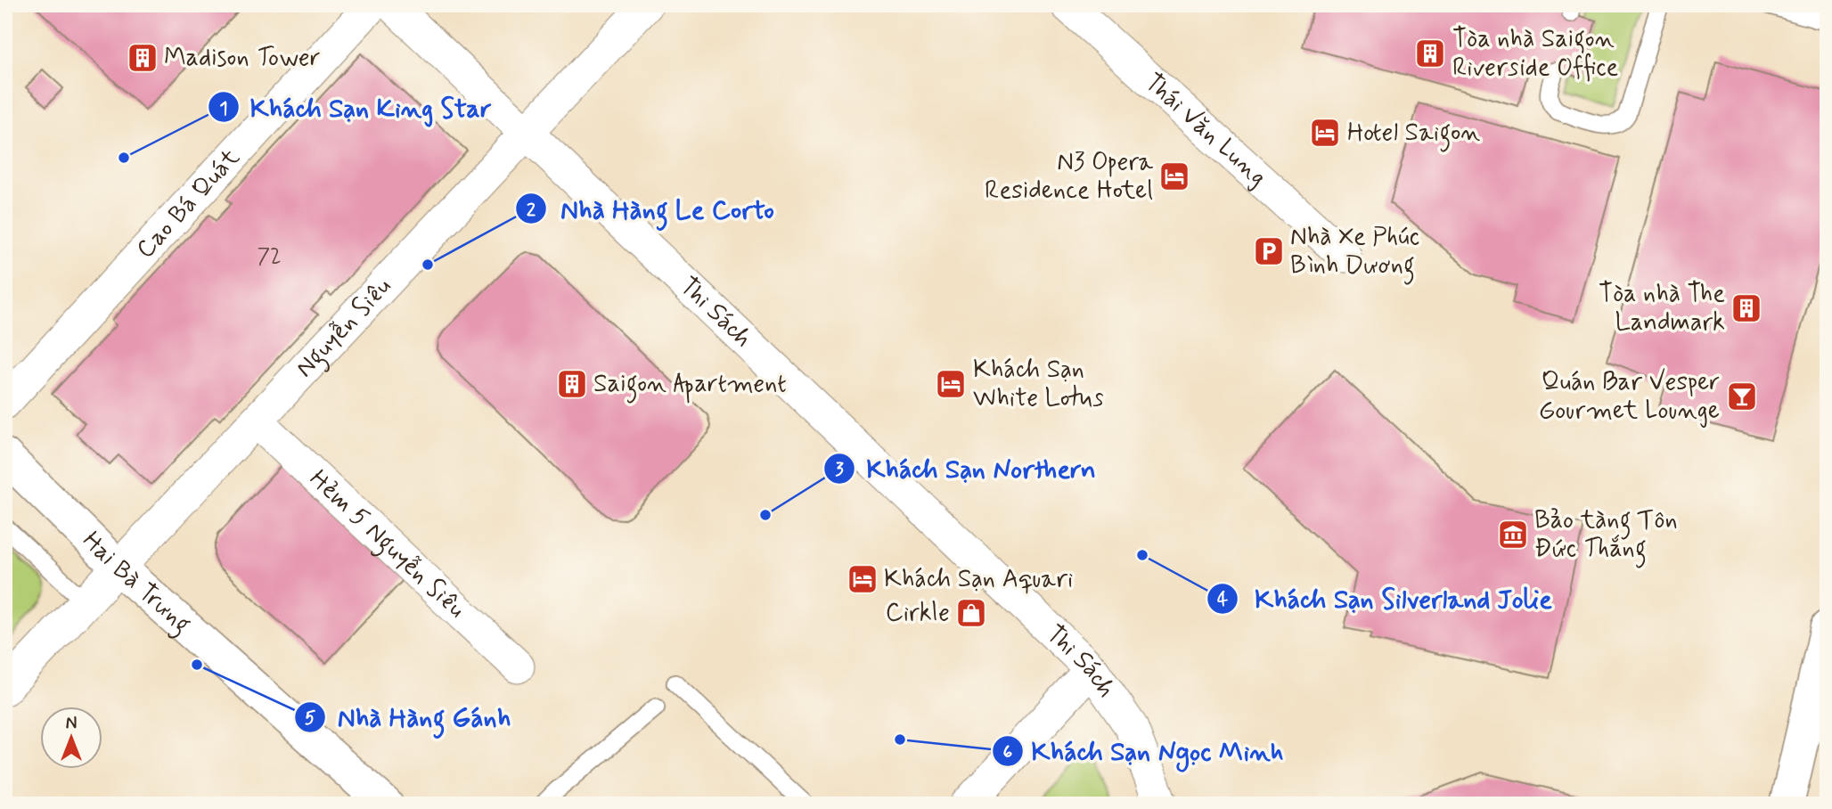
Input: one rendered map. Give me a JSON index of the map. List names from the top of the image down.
{
  "streets": {
    "main road": ["Hai Bà Trưng"],
    "street": [
      "Thái Văn Lung",
      "Cao Bá Quát",
      "Thi Sách",
      "Nguyễn Siêu",
      "Hẻm 5 Nguyễn Siêu"
    ]
  },
  "crossings": [
    ["Thi Sách", "Nguyễn Siêu"],
    ["Nguyễn Siêu", "Hẻm 5 Nguyễn Siêu"],
    ["Nguyễn Siêu", "Hai Bà Trưng"]
  ],
  "places": {
    "building": [
      "Tòa nhà Saigon Riverside Office",
      "Madison Tower",
      "Tòa nhà The Landmark",
      "Saigon Apartment"
    ],
    "hotel": [
      "Hotel Saigon",
      "N3 Opera Residence Hotel",
      "Khách Sạn White Lotus",
      "Khách Sạn Aquari"
    ],
    "other": [
      "Khách Sạn King Star",
      "Nhà Hàng Le Corto",
      "Khách Sạn Northern",
      "Khách Sạn Silverland Jolie",
      "Nhà Hàng Gánh",
      "Khách Sạn Ngọc Minh"
    ],
    "parking": ["Nhà Xe Phúc Bình Dương"],
    "bar": ["Quán Bar Vesper Gourmet Lounge"],
    "museum": ["Bảo tàng Tôn Đức Thắng"],
    "shop": ["Cirkle"]
  },
  "house_numbers": ["72"],
  "north": "top"
}
